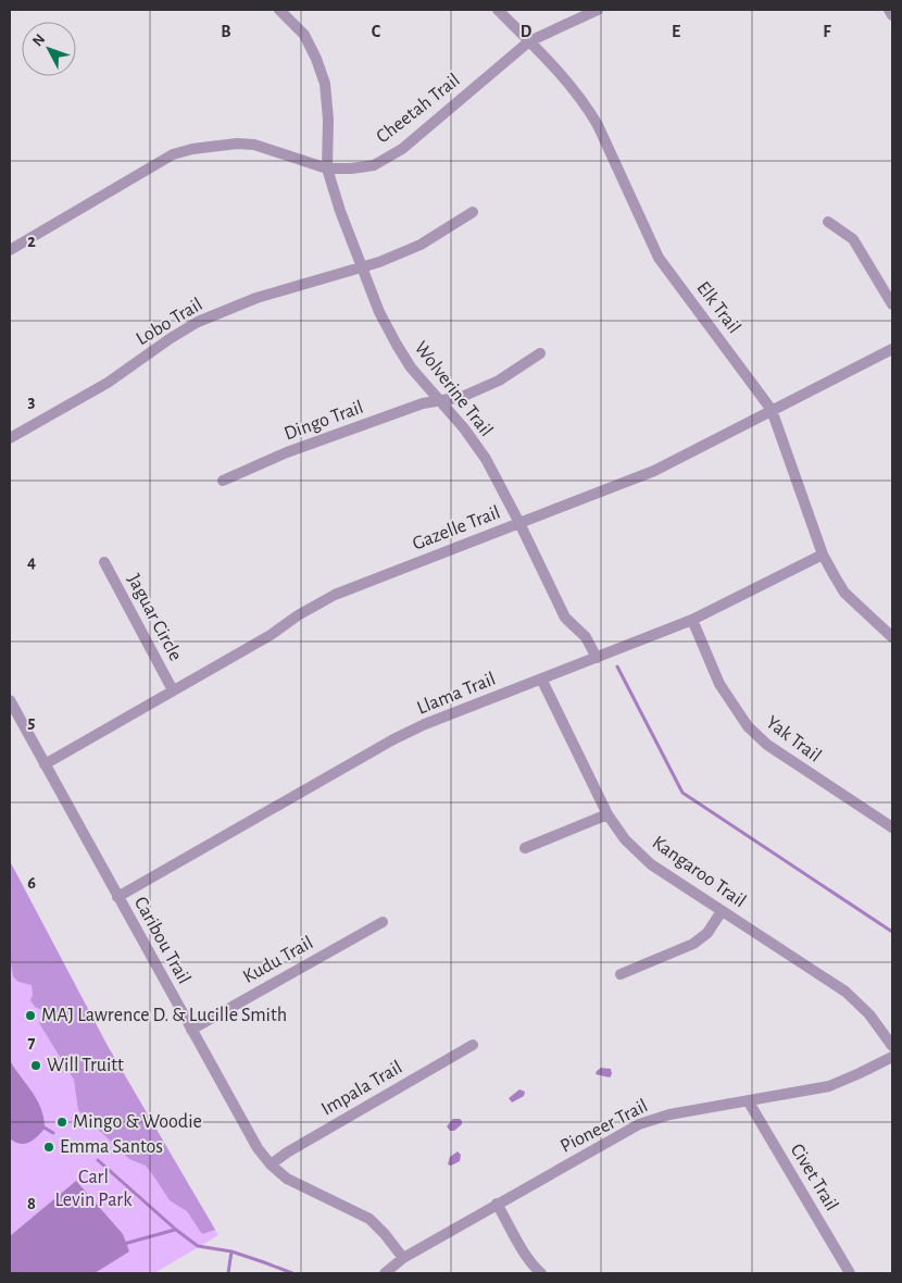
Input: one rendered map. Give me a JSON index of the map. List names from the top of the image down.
{
  "streets": {
    "street": [
      "Cheetah Trail",
      "Elk Trail",
      "Lobo Trail",
      "Wolverine Trail",
      "Dingo Trail",
      "Gazelle Trail",
      "Jaguar Circle",
      "Llama Trail",
      "Yak Trail",
      "Kangaroo Trail",
      "Caribou Trail",
      "Kudu Trail",
      "Impala Trail",
      "Pioneer Trail",
      "Civet Trail"
    ]
  },
  "crossings": [
    ["Cheetah Trail", "Elk Trail"],
    ["Cheetah Trail", "Wolverine Trail"],
    ["Elk Trail", "Gazelle Trail"],
    ["Elk Trail", "Llama Trail"],
    ["Lobo Trail", "Wolverine Trail"],
    ["Wolverine Trail", "Dingo Trail"],
    ["Wolverine Trail", "Gazelle Trail"],
    ["Wolverine Trail", "Llama Trail"],
    ["Gazelle Trail", "Jaguar Circle"],
    ["Gazelle Trail", "Caribou Trail"],
    ["Llama Trail", "Yak Trail"],
    ["Llama Trail", "Kangaroo Trail"],
    ["Llama Trail", "Caribou Trail"],
    ["Caribou Trail", "Kudu Trail"],
    ["Caribou Trail", "Impala Trail"],
    ["Caribou Trail", "Pioneer Trail"],
    ["Pioneer Trail", "Civet Trail"]
  ],
  "parks": ["Carl Levin Park"],
  "places": [
    "MAJ Lawrence D. & Lucille Smith",
    "Will Truitt",
    "Mingo & Woodie",
    "Emma Santos"
  ],
  "north": "top left",
  "grid": {
    "columns": [
      "B",
      "C",
      "D",
      "E",
      "F"
    ],
    "rows": [
      "2",
      "3",
      "4",
      "5",
      "6",
      "7",
      "8"
    ]
  }
}
